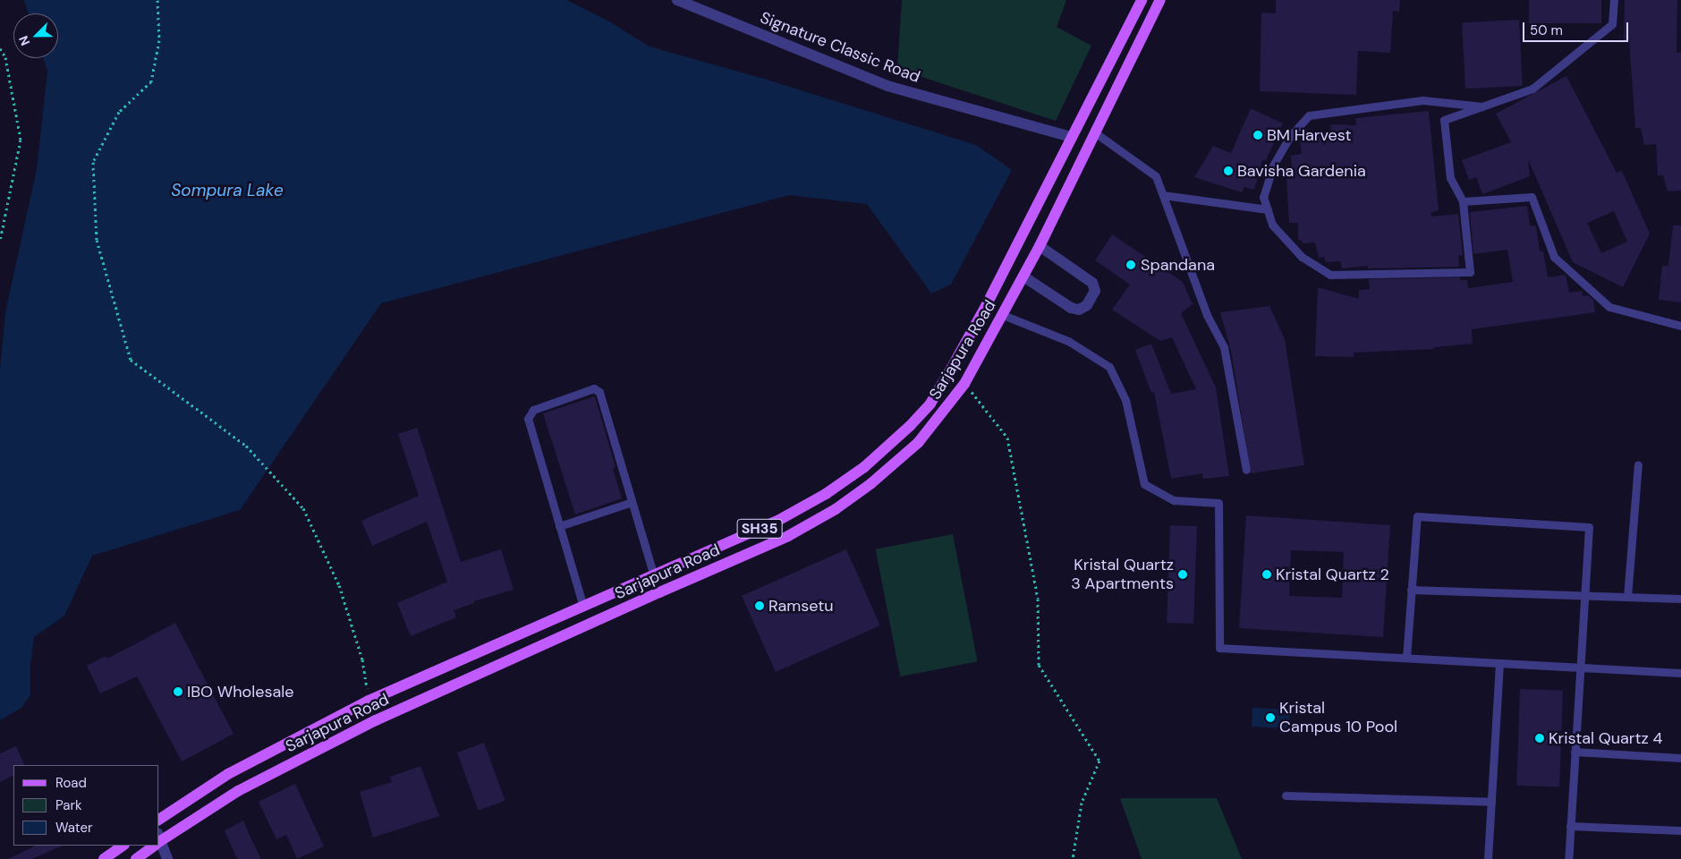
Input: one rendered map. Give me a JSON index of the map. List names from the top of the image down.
{
  "streets": {
    "main road": ["Sarjapura Road", "SH35"],
    "street": ["Signature Classic Road"]
  },
  "crossings": [
    ["Signature Classic Road", "Sarjapura Road"]
  ],
  "water": ["Sompura Lake"],
  "places": [
    "BM Harvest",
    "Bavisha Gardenia",
    "Spandana",
    "Kristal Quartz 3 Apartments",
    "Kristal Quartz 2",
    "Ramsetu",
    "IBO Wholesale",
    "Kristal Campus 10 Pool",
    "Kristal Quartz 4"
  ],
  "legend": ["Road", "Park", "Water"],
  "scale_bar": "50 m",
  "north": "bottom left"
}
